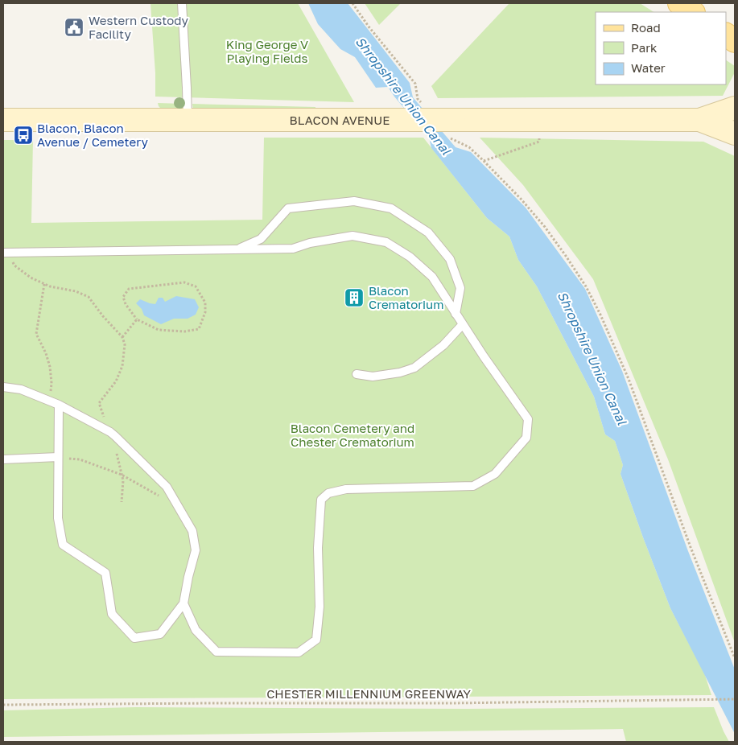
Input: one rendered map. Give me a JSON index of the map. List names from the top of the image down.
{
  "streets": {
    "street": ["BLACON AVENUE"],
    "path": ["CHESTER MILLENNIUM GREENWAY"]
  },
  "water": ["Shropshire Union Canal"],
  "parks": ["King George V Playing Fields", "Blacon Cemetery and Chester Crematorium"],
  "places": {
    "public building": ["Western Custody Facility"],
    "bus stop": ["Blacon, Blacon Avenue / Cemetery"],
    "building": ["Blacon Crematorium"]
  },
  "legend": ["Road", "Park", "Water"]
}
